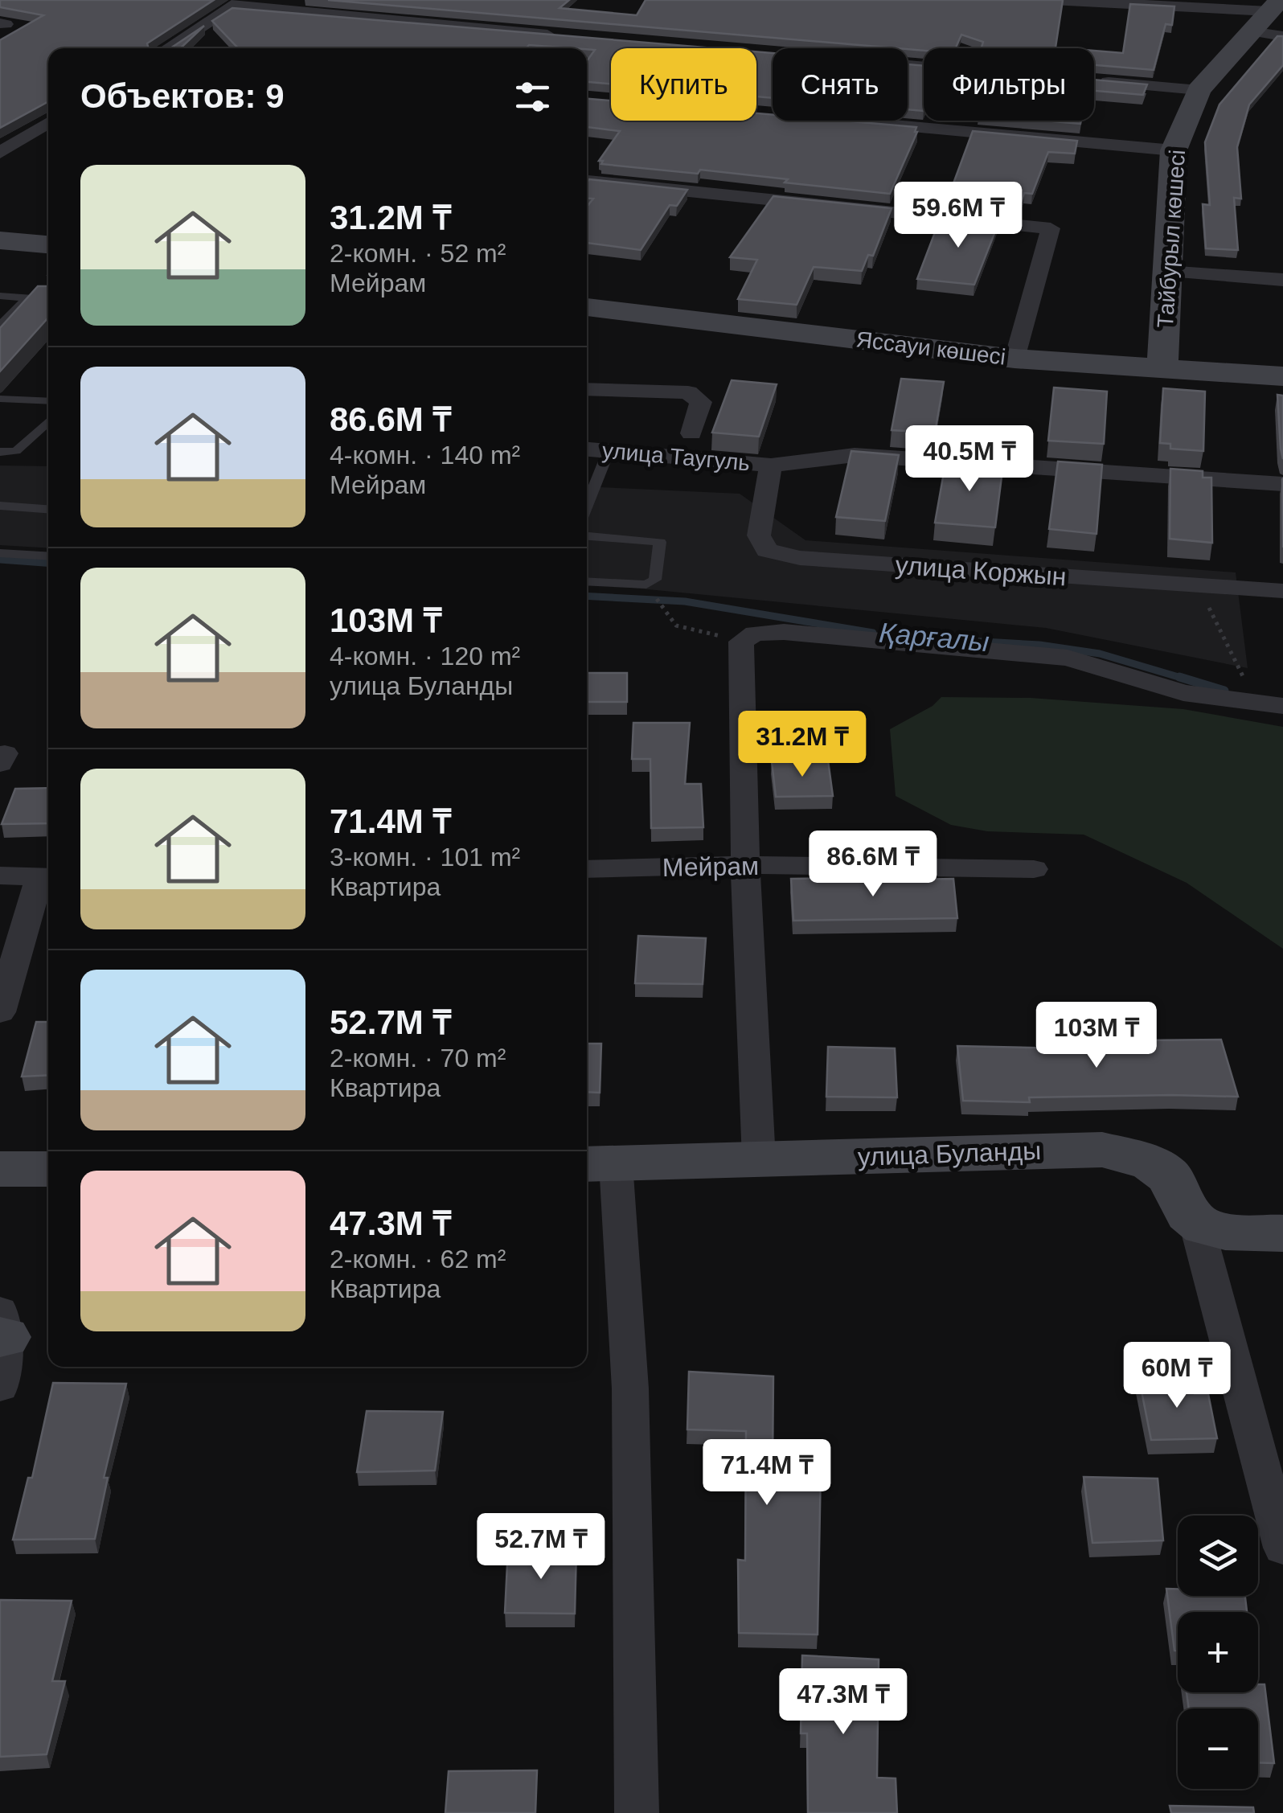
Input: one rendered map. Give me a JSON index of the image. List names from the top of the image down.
{
  "streets": {
    "street": [
      "Тайбурыл көшесі",
      "Яссауи көшесі",
      "улица Таугуль",
      "улица Коржын",
      "Мейрам",
      "улица Буланды"
    ]
  },
  "crossings": [
    ["Тайбурыл көшесі", "Яссауи көшесі"],
    ["улица Таугуль", "улица Коржын"]
  ],
  "water": ["Қарғалы"],
  "page": {
    "chip": ["Купить", "Снять", "Фильтры"],
    "heading": "Объектов: 9",
    "list": [
      {
        "name": "31.2M ₸",
        "note": "2-комн. · 52 m² · Мейрам"
      },
      {
        "name": "86.6M ₸",
        "note": "4-комн. · 140 m² · Мейрам"
      },
      {
        "name": "103M ₸",
        "note": "4-комн. · 120 m² · улица Буланды"
      },
      {
        "name": "71.4M ₸",
        "note": "3-комн. · 101 m² · Квартира"
      },
      {
        "name": "52.7M ₸",
        "note": "2-комн. · 70 m² · Квартира"
      },
      {
        "name": "47.3M ₸",
        "note": "2-комн. · 62 m² · Квартира"
      }
    ],
    "price": [
      "59.6M ₸",
      "40.5M ₸",
      "31.2M ₸",
      "86.6M ₸",
      "103M ₸",
      "60M ₸",
      "71.4M ₸",
      "52.7M ₸",
      "47.3M ₸"
    ],
    "map_buttons": ["+", "−"]
  }
}
